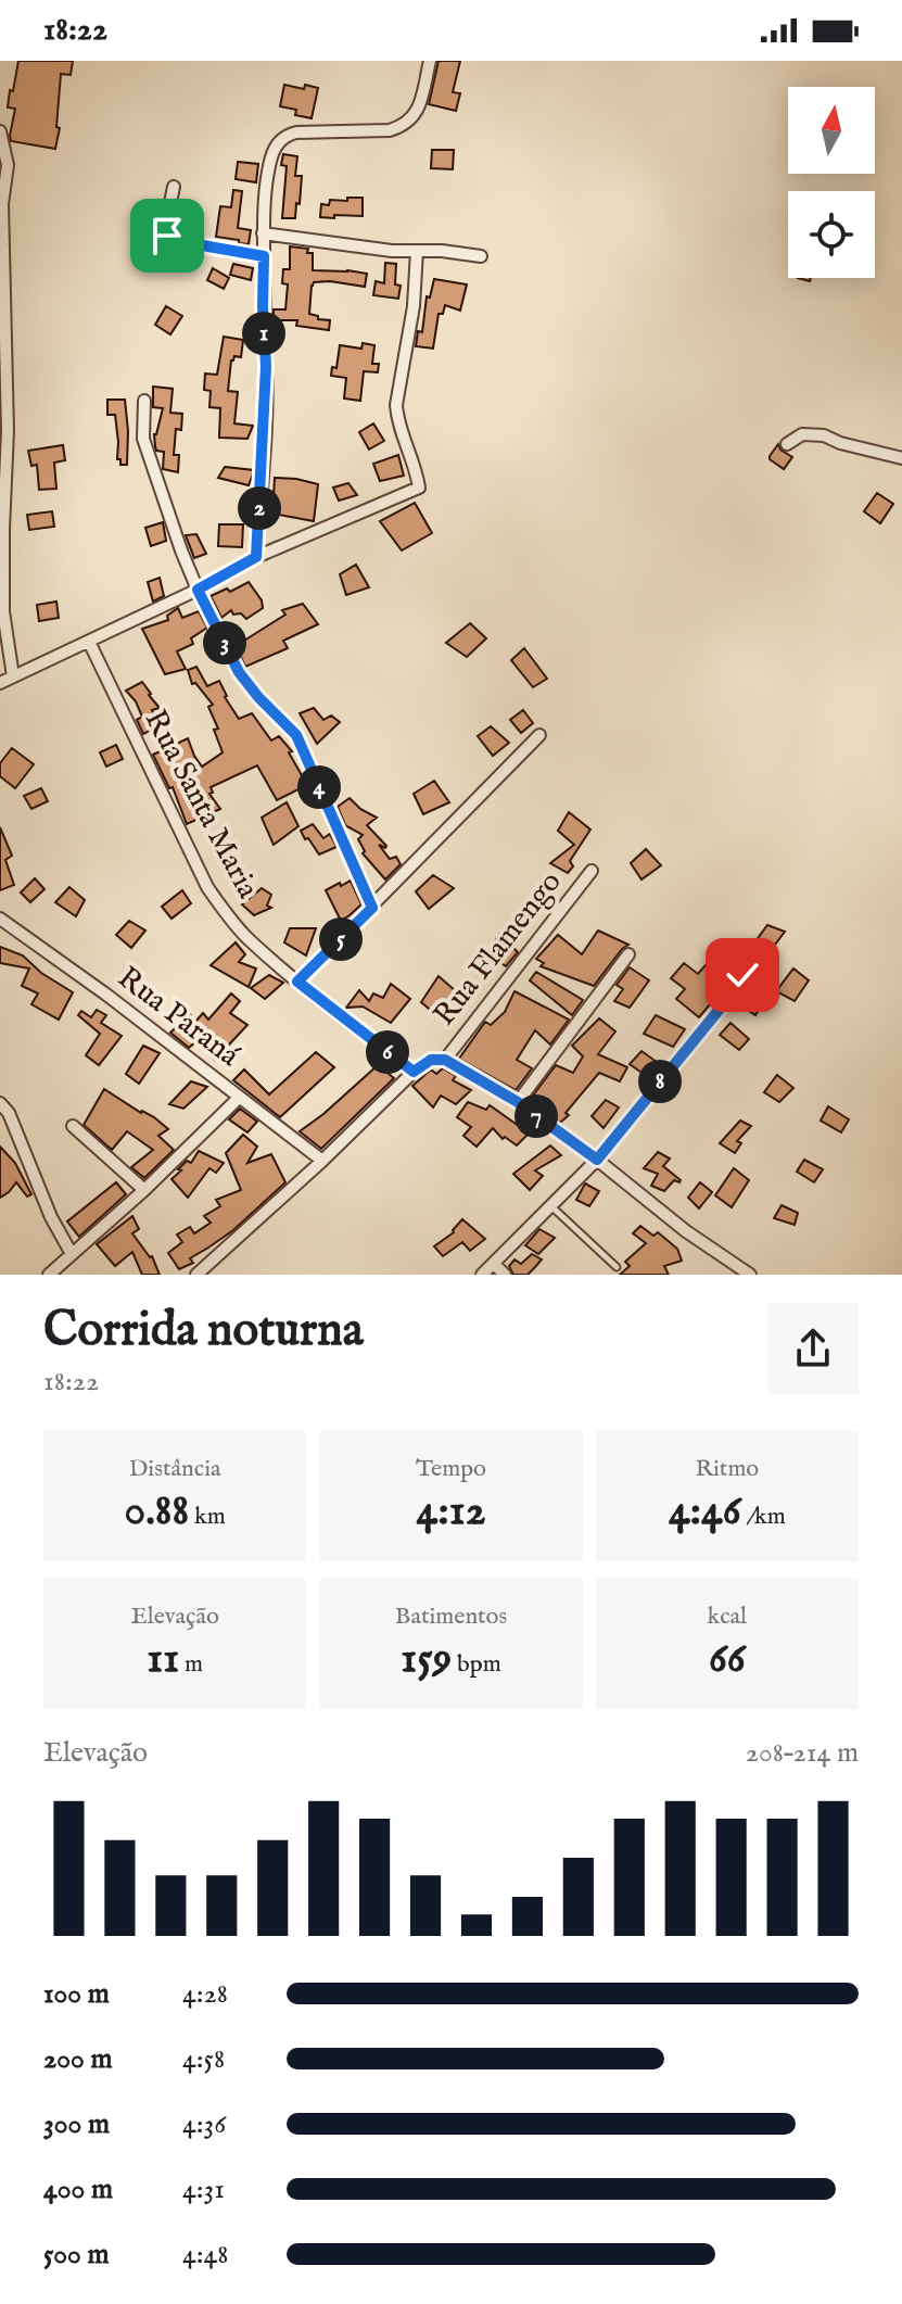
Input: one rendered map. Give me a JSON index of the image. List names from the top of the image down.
{
  "streets": {
    "street": ["Rua Santa Maria", "Rua Flamengo", "Rua Paraná"]
  },
  "north": "top",
  "page": {
    "status": "18:22",
    "pins": [
      "1",
      "2",
      "3",
      "4",
      "5",
      "6",
      "8",
      "7"
    ],
    "heading": ["Corrida noturna", "18:22"],
    "stats": [
      ["Distância", "0.88 km"],
      ["Tempo", "4:12"],
      ["Ritmo", "4:46 /km"],
      ["Elevação", "11 m"],
      ["Batimentos", "159 bpm"],
      ["kcal", "66"]
    ],
    "chart": ["Elevação", "208–214 m"],
    "list": [
      {
        "name": "100 m",
        "note": "4:28"
      },
      {
        "name": "200 m",
        "note": "4:58"
      },
      {
        "name": "300 m",
        "note": "4:36"
      },
      {
        "name": "400 m",
        "note": "4:31"
      },
      {
        "name": "500 m",
        "note": "4:48"
      }
    ]
  }
}
